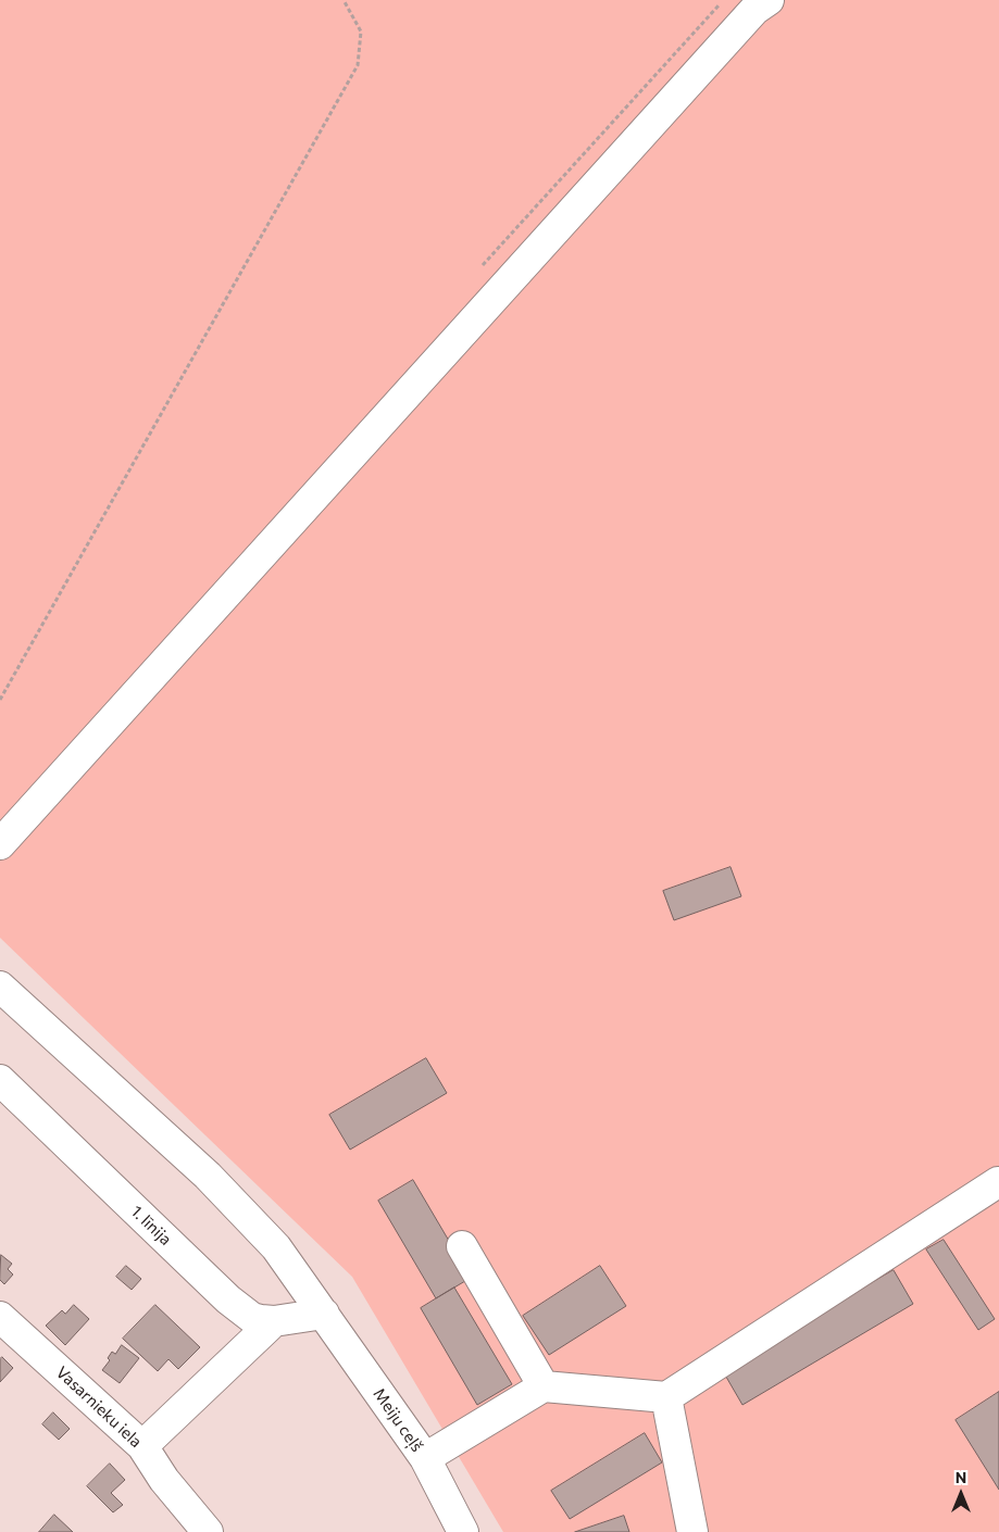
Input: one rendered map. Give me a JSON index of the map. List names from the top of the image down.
{
  "streets": {
    "street": ["1. līnija", "Vasarnieku iela", "Meiju ceļš"]
  },
  "crossings": [
    ["1. līnija", "Meiju ceļš"]
  ],
  "north": "top"
}
